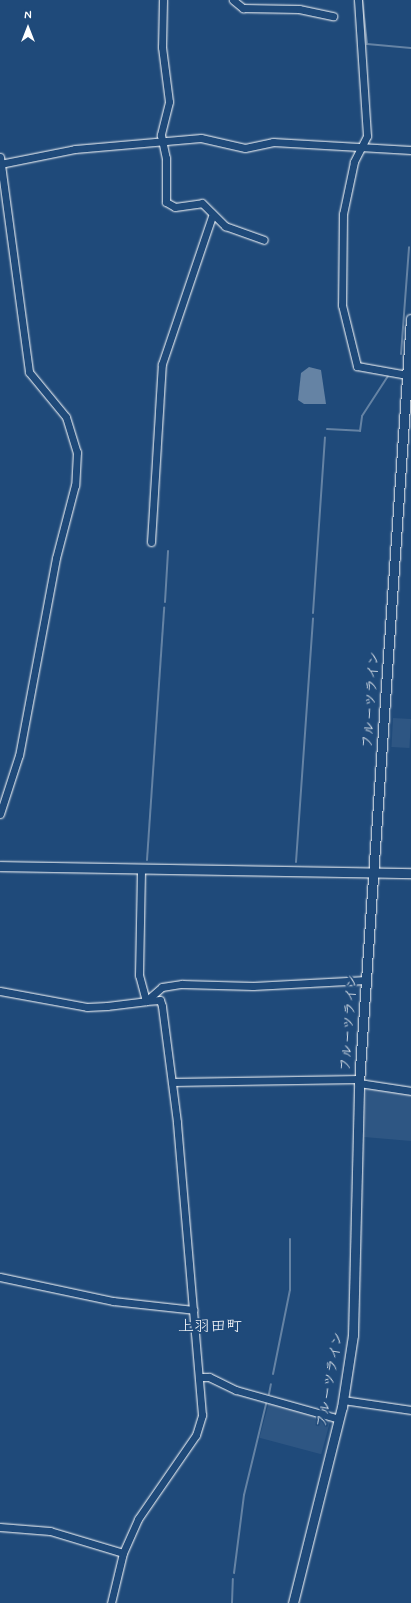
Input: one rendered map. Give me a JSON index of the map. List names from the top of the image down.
{
  "streets": {
    "street": ["フルーツライン"]
  },
  "districts": ["上羽田町"],
  "north": "top"
}
